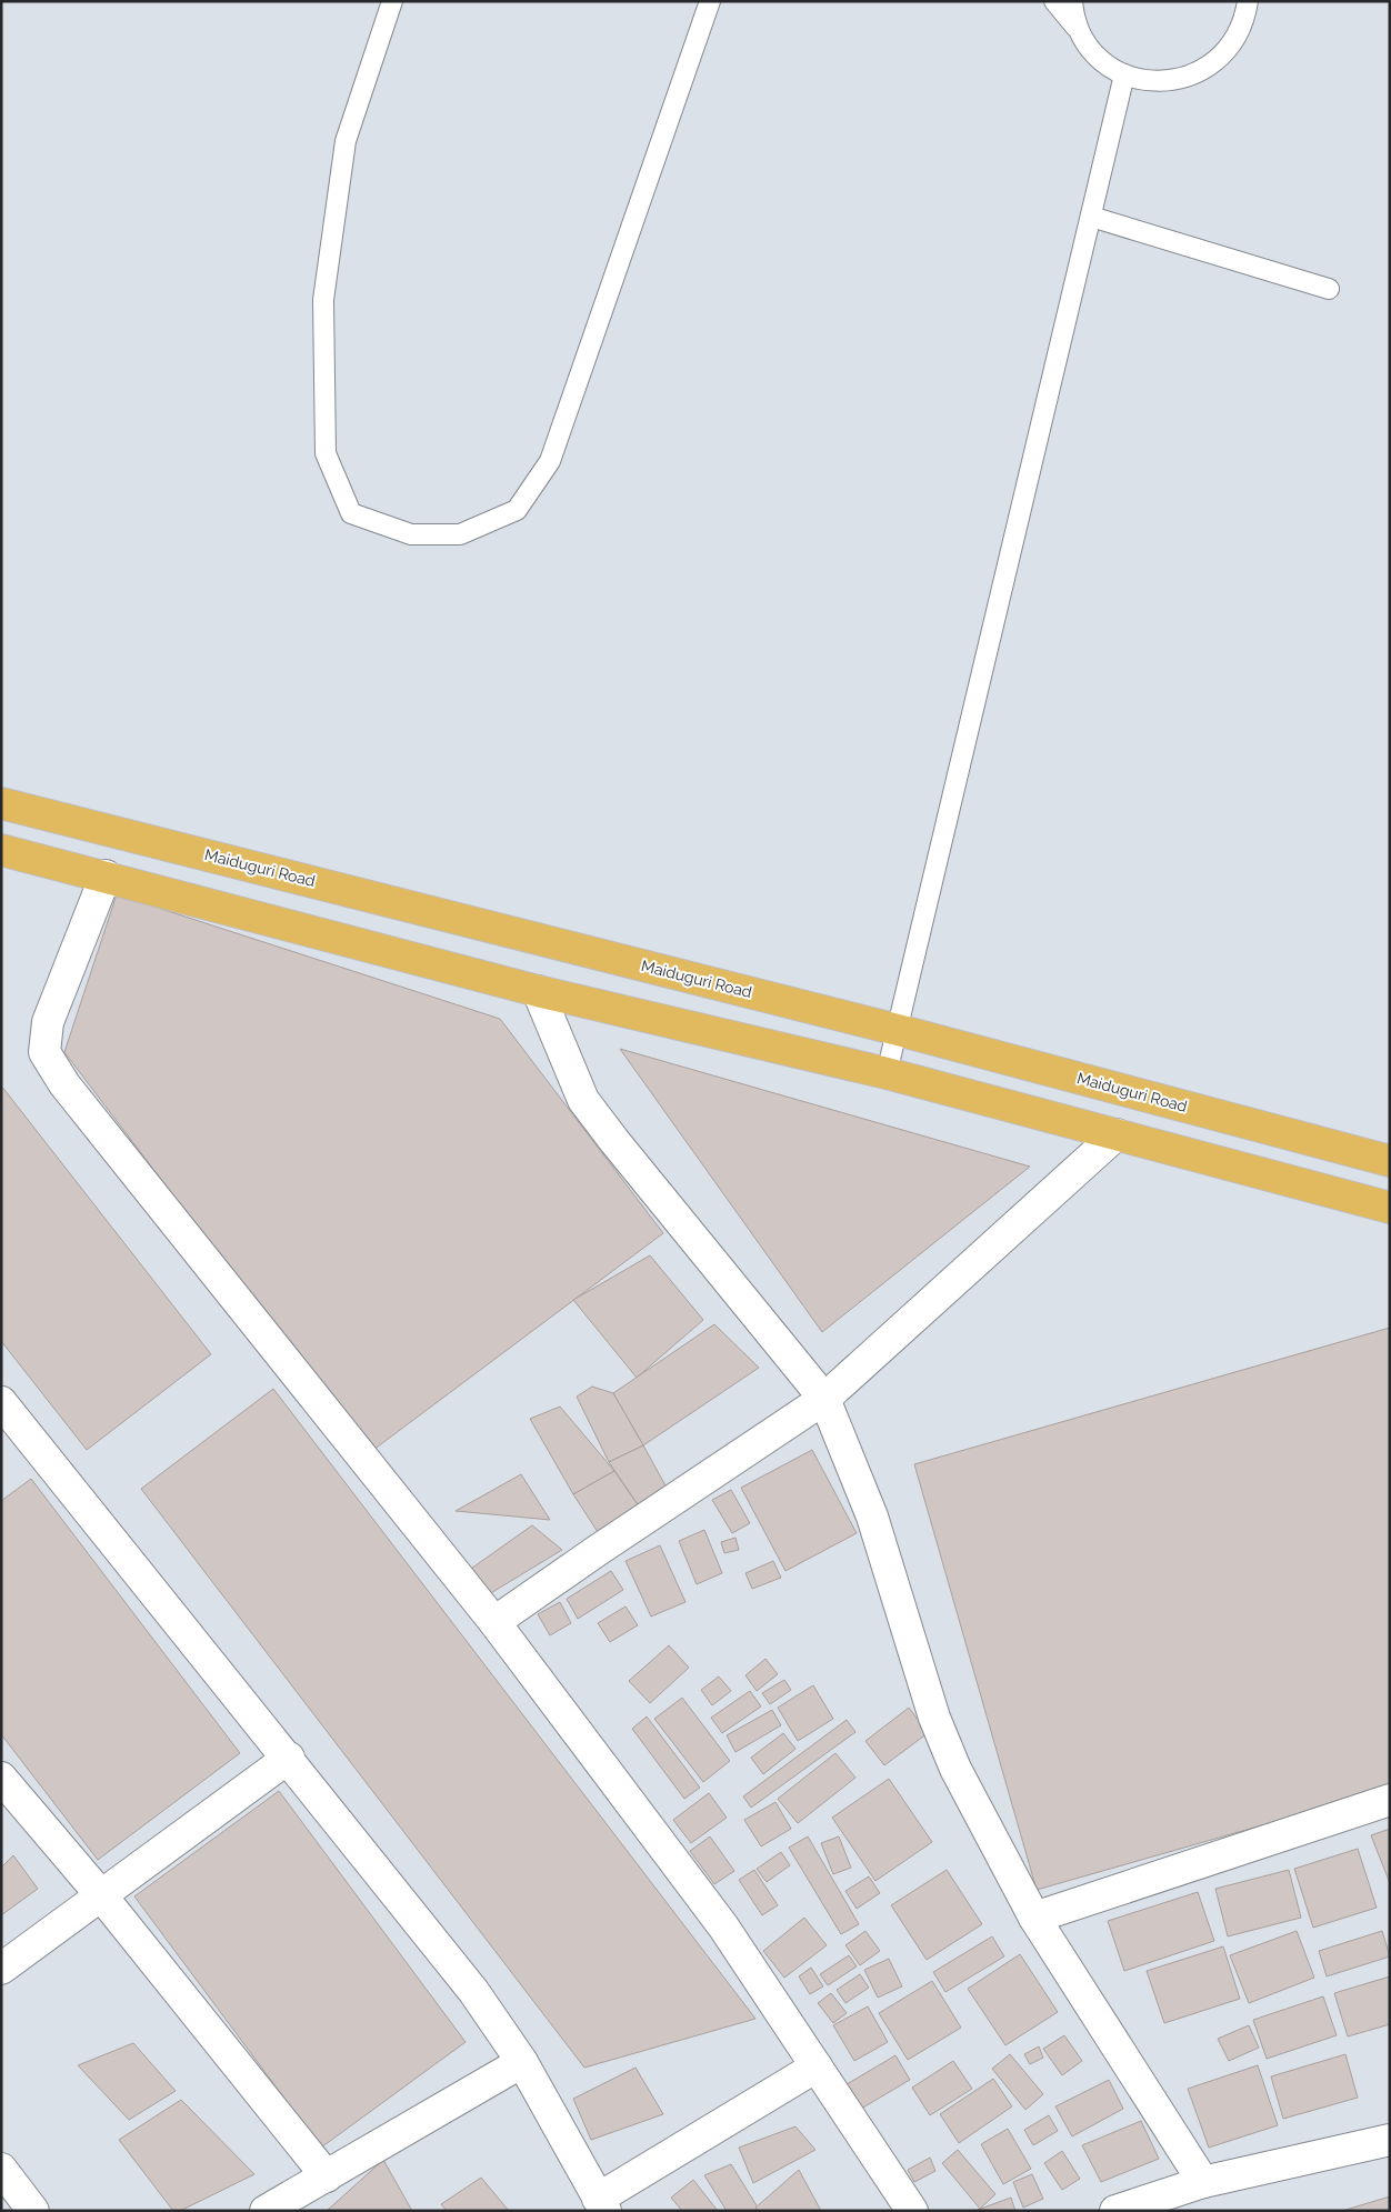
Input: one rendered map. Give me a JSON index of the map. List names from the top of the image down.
{
  "streets": {
    "highway": ["Maiduguri Road"]
  }
}
